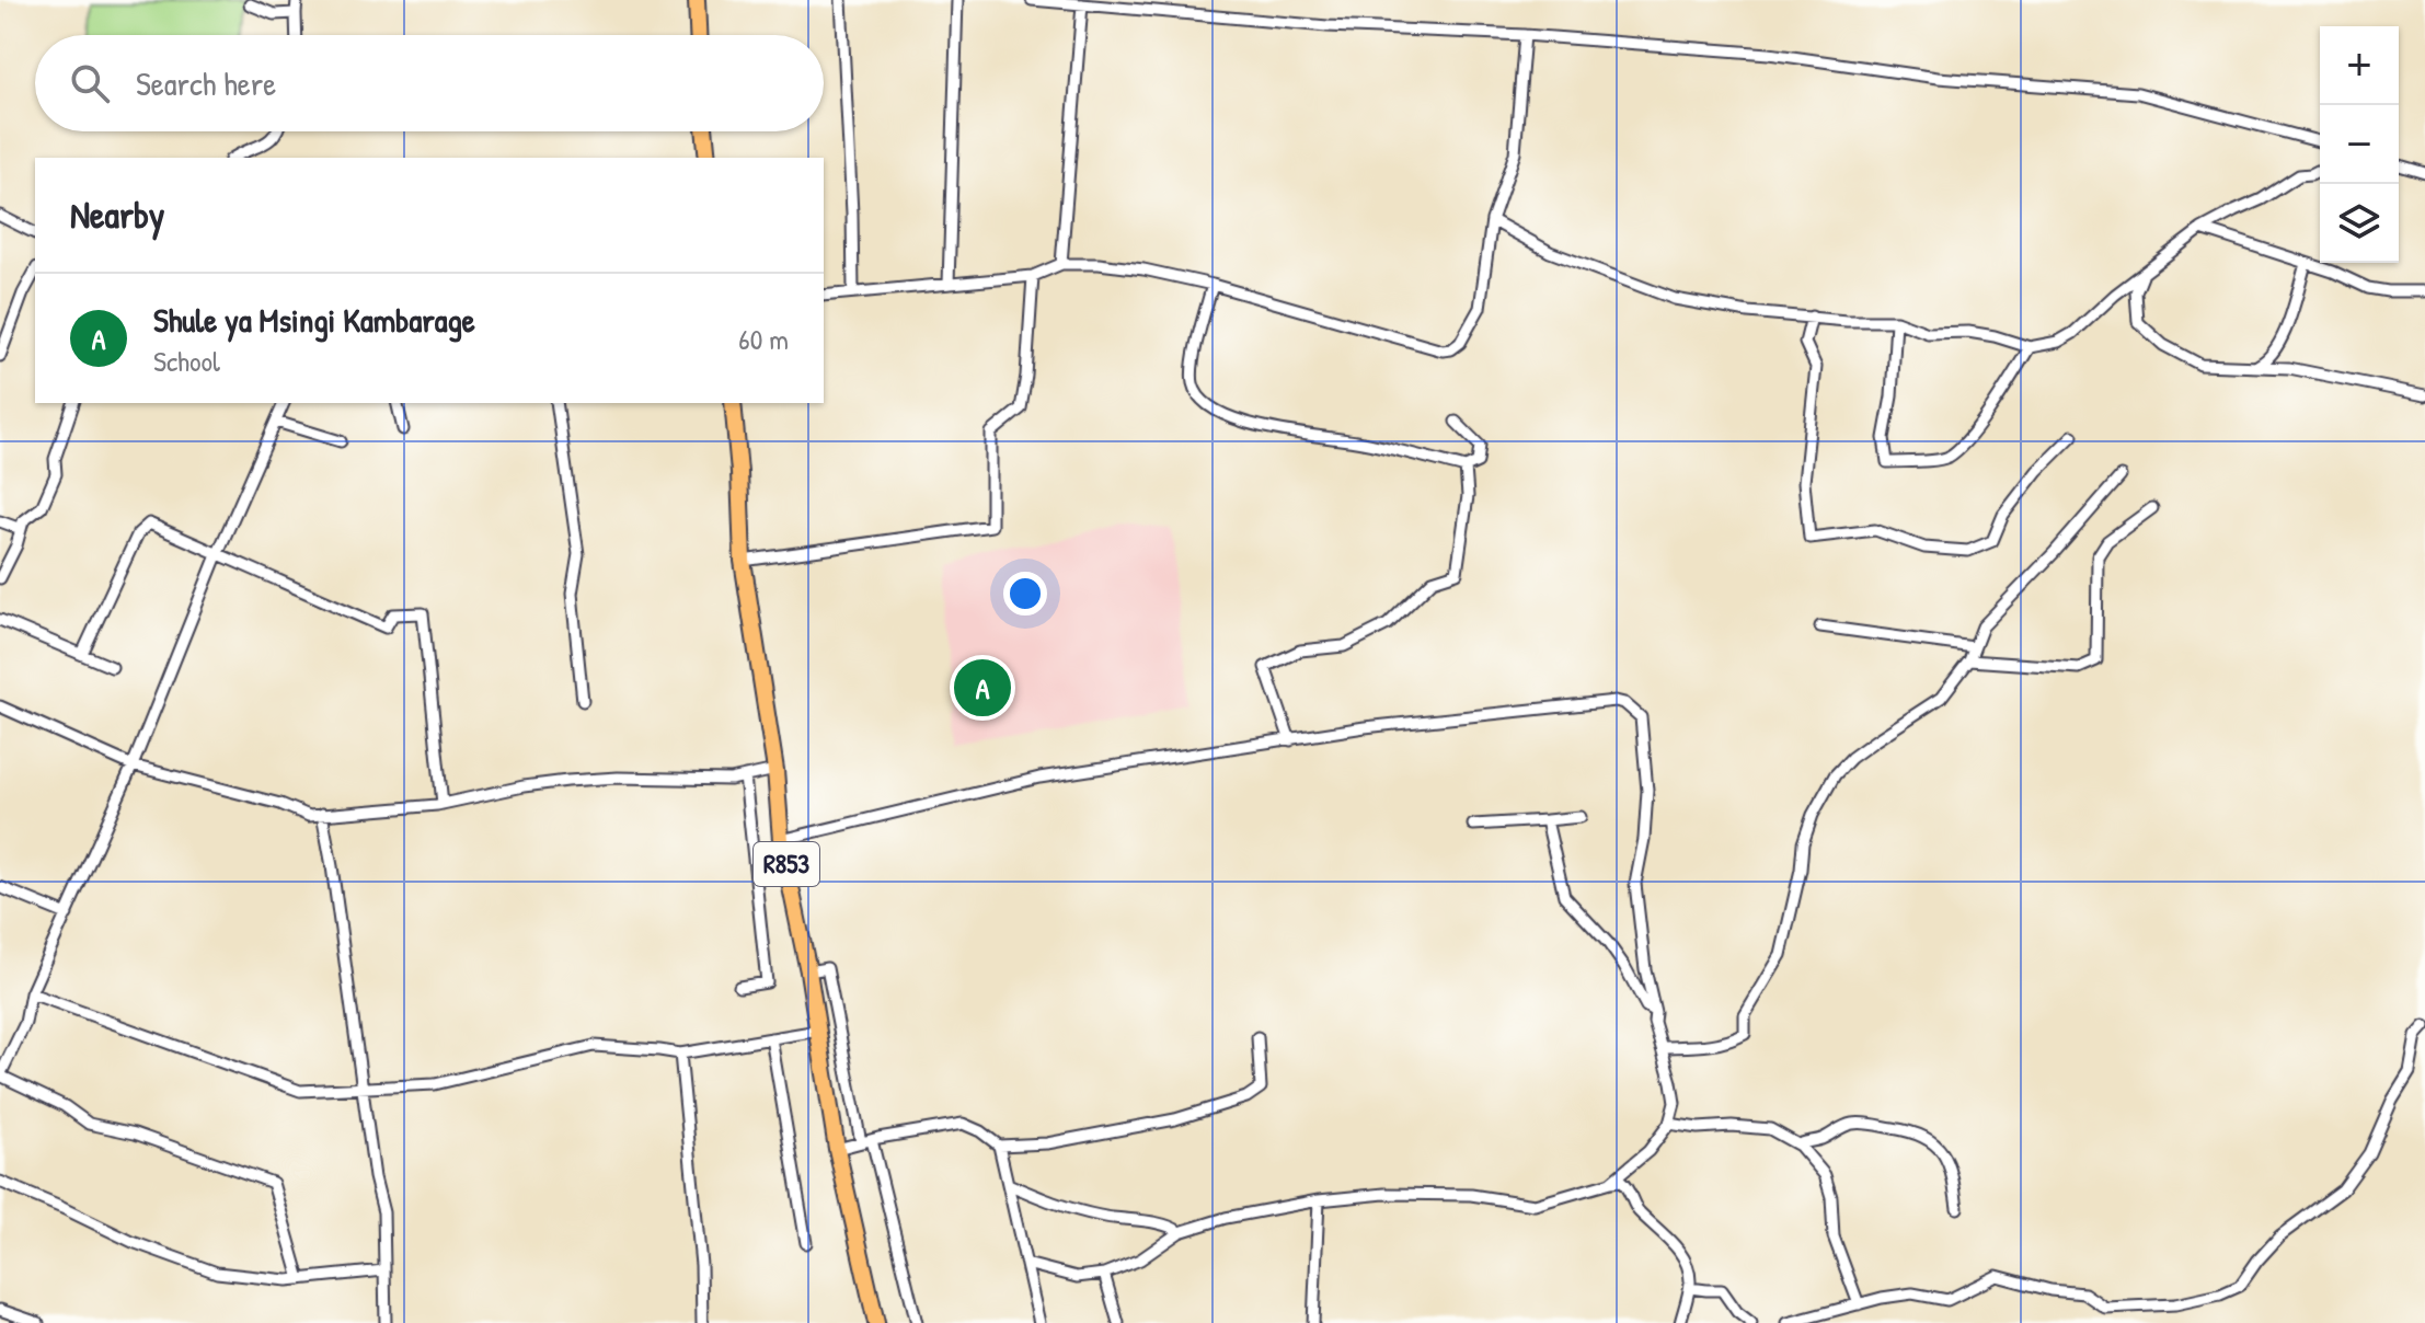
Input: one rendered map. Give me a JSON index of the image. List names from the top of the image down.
{
  "streets": {
    "main road": ["R853"]
  },
  "page": {
    "map_buttons": ["+", "−"],
    "search": "Search here",
    "heading": "Nearby",
    "list": [
      {
        "mark": "A",
        "name": "Shule ya Msingi Kambarage",
        "note": "School",
        "value": "60 m"
      }
    ],
    "pins": "A"
  }
}
